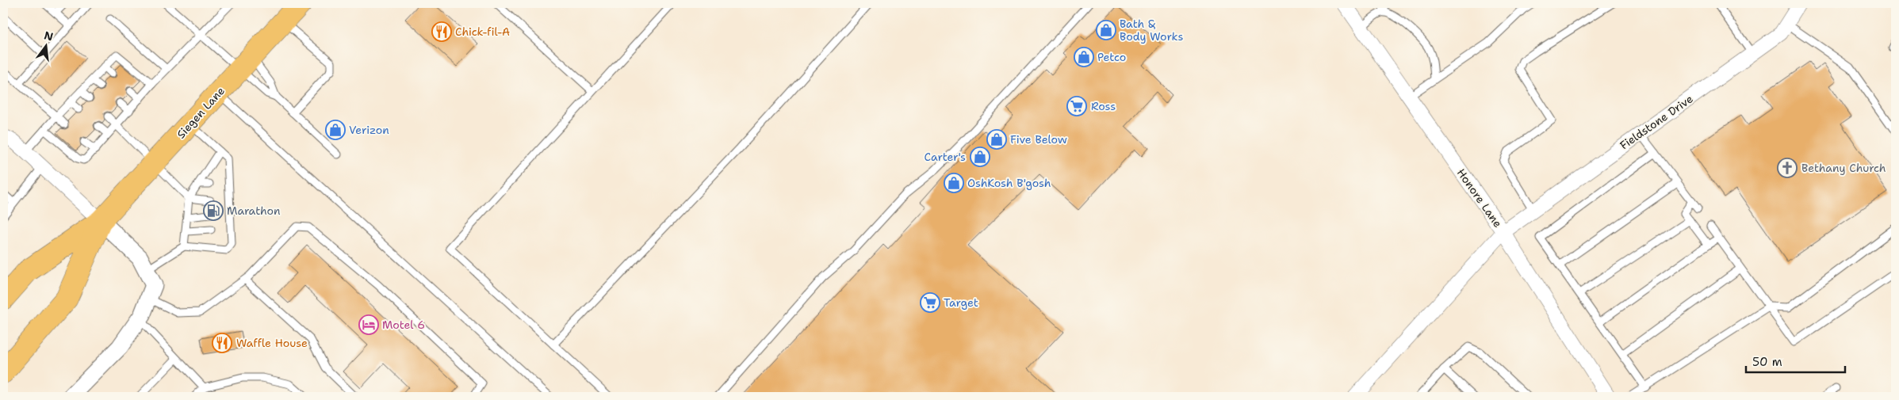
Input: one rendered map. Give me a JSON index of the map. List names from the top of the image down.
{
  "streets": {
    "main road": ["Siegen Lane"],
    "street": ["Fieldstone Drive", "Honore Lane"]
  },
  "crossings": [
    ["Fieldstone Drive", "Honore Lane"]
  ],
  "places": {
    "shop": [
      "Bath & Body Works",
      "Petco",
      "Verizon",
      "Five Below",
      "Carter's",
      "OshKosh B'gosh"
    ],
    "restaurant": ["Chick-fil-A", "Waffle House"],
    "supermarket": ["Ross", "Target"],
    "church": ["Bethany Church"],
    "fuel station": ["Marathon"],
    "hotel": ["Motel 6"]
  },
  "scale_bar": "50 m",
  "north": "top"
}
